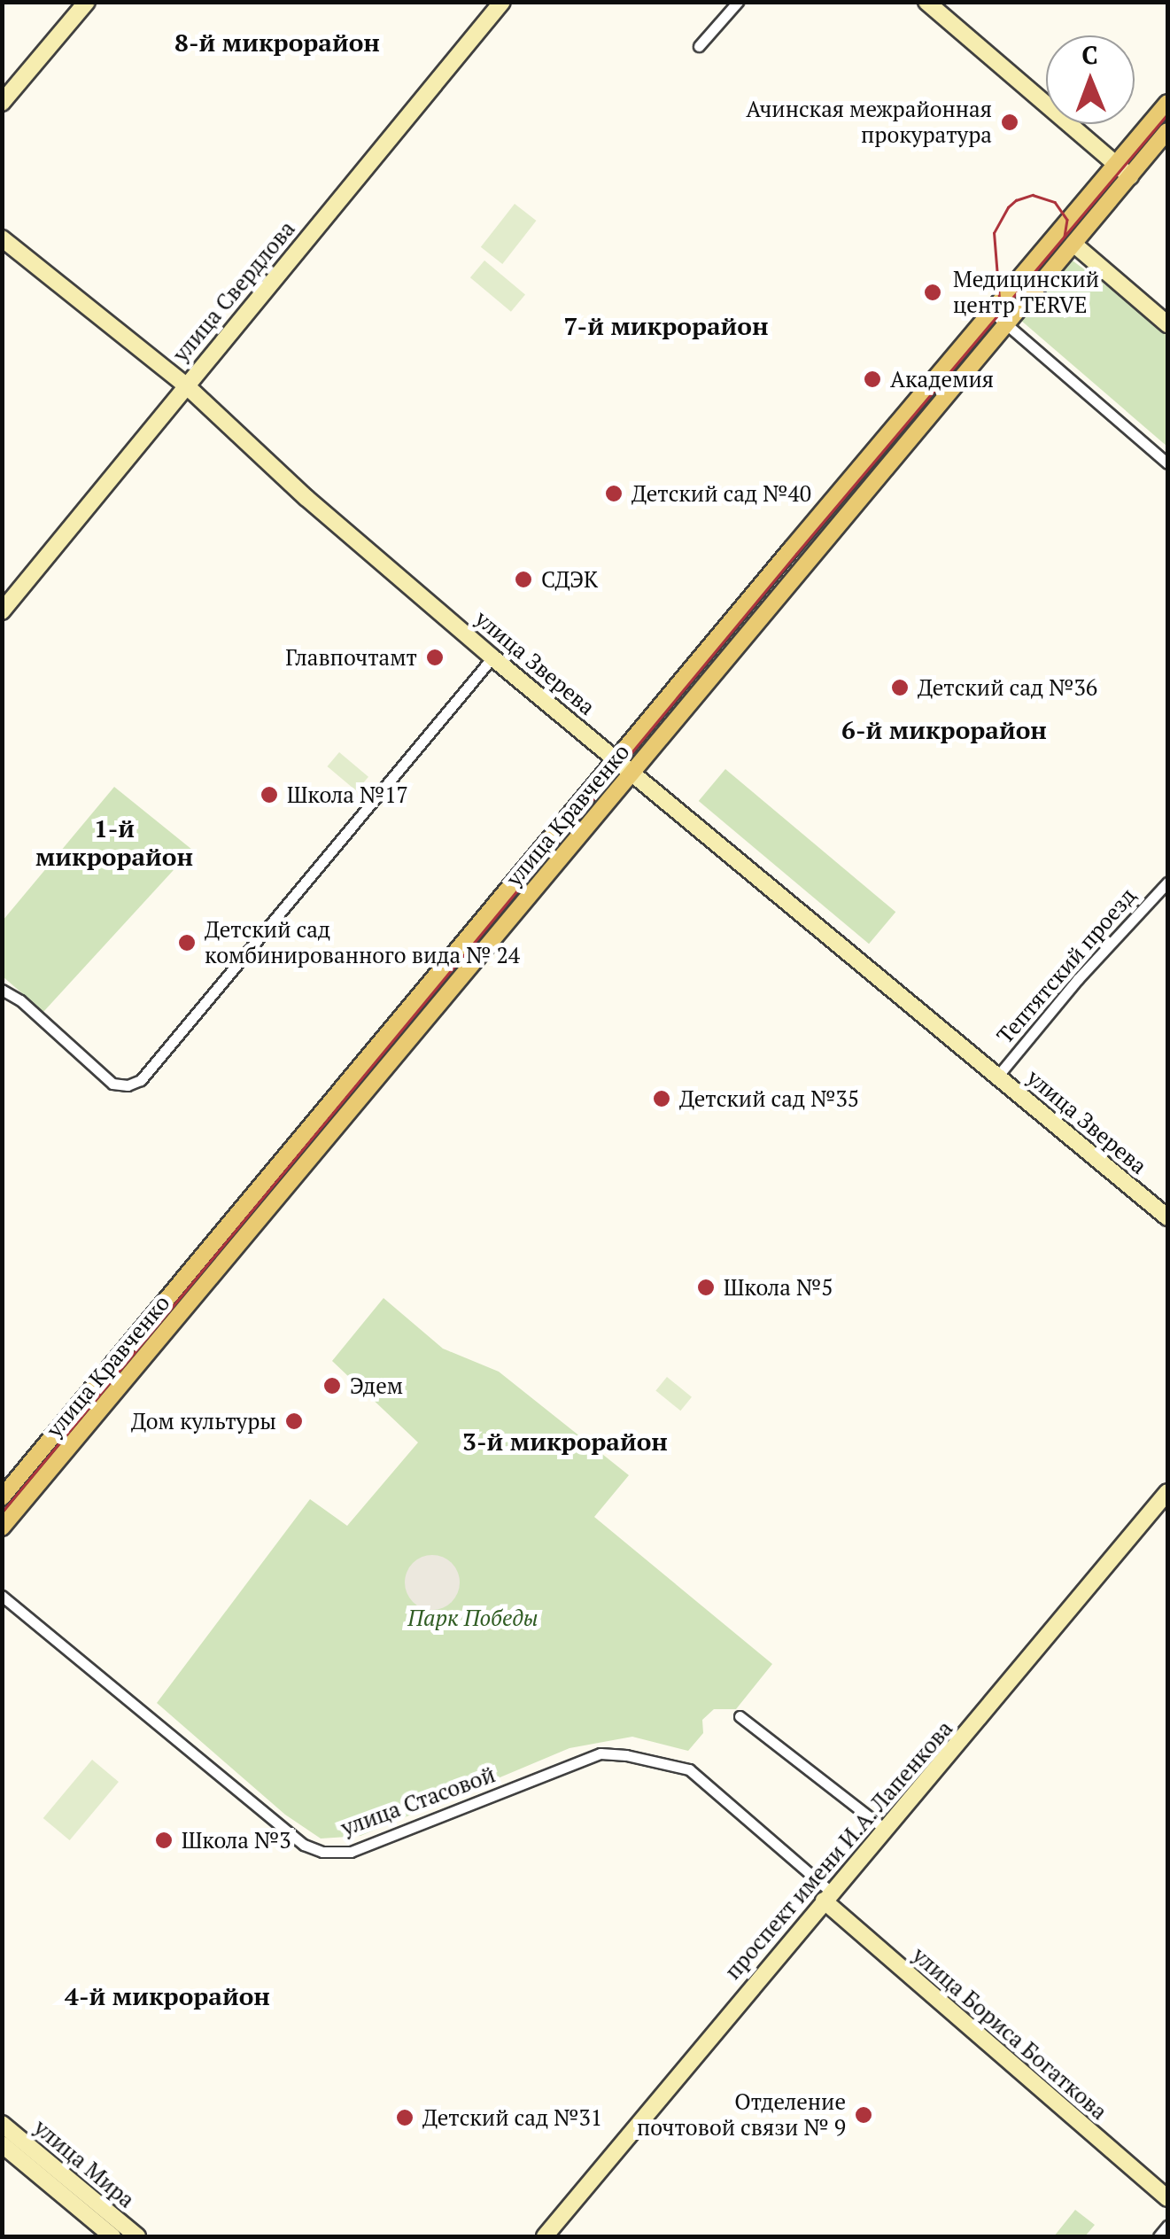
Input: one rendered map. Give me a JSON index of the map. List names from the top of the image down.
{
  "streets": {
    "main road": [
      "улица Свердлова",
      "улица Зверева",
      "улица Кравченко",
      "проспект имени И.А. Лапенкова",
      "улица Бориса Богаткова",
      "улица Мира"
    ],
    "street": ["Тептятский проезд", "улица Стасовой"]
  },
  "crossings": [
    ["улица Свердлова", "улица Зверева"],
    ["улица Зверева", "улица Кравченко"],
    ["улица Зверева", "Тептятский проезд"],
    ["улица Стасовой", "проспект имени И.А. Лапенкова"],
    ["улица Стасовой", "улица Бориса Богаткова"],
    ["проспект имени И.А. Лапенкова", "улица Бориса Богаткова"]
  ],
  "districts": [
    "8-й микрорайон",
    "7-й микрорайон",
    "6-й микрорайон",
    "1-й микрорайон",
    "3-й микрорайон",
    "4-й микрорайон"
  ],
  "parks": ["Парк Победы"],
  "places": [
    "Ачинская межрайонная прокуратура",
    "Медицинский центр TERVE",
    "Академия",
    "Детский сад №40",
    "СДЭК",
    "Главпочтамт",
    "Детский сад №36",
    "Школа №17",
    "Детский сад комбинированного вида № 24",
    "Детский сад №35",
    "Школа №5",
    "Эдем",
    "Дом культуры",
    "Школа №3",
    "Отделение почтовой связи № 9",
    "Детский сад №31"
  ],
  "north": "top"
}
